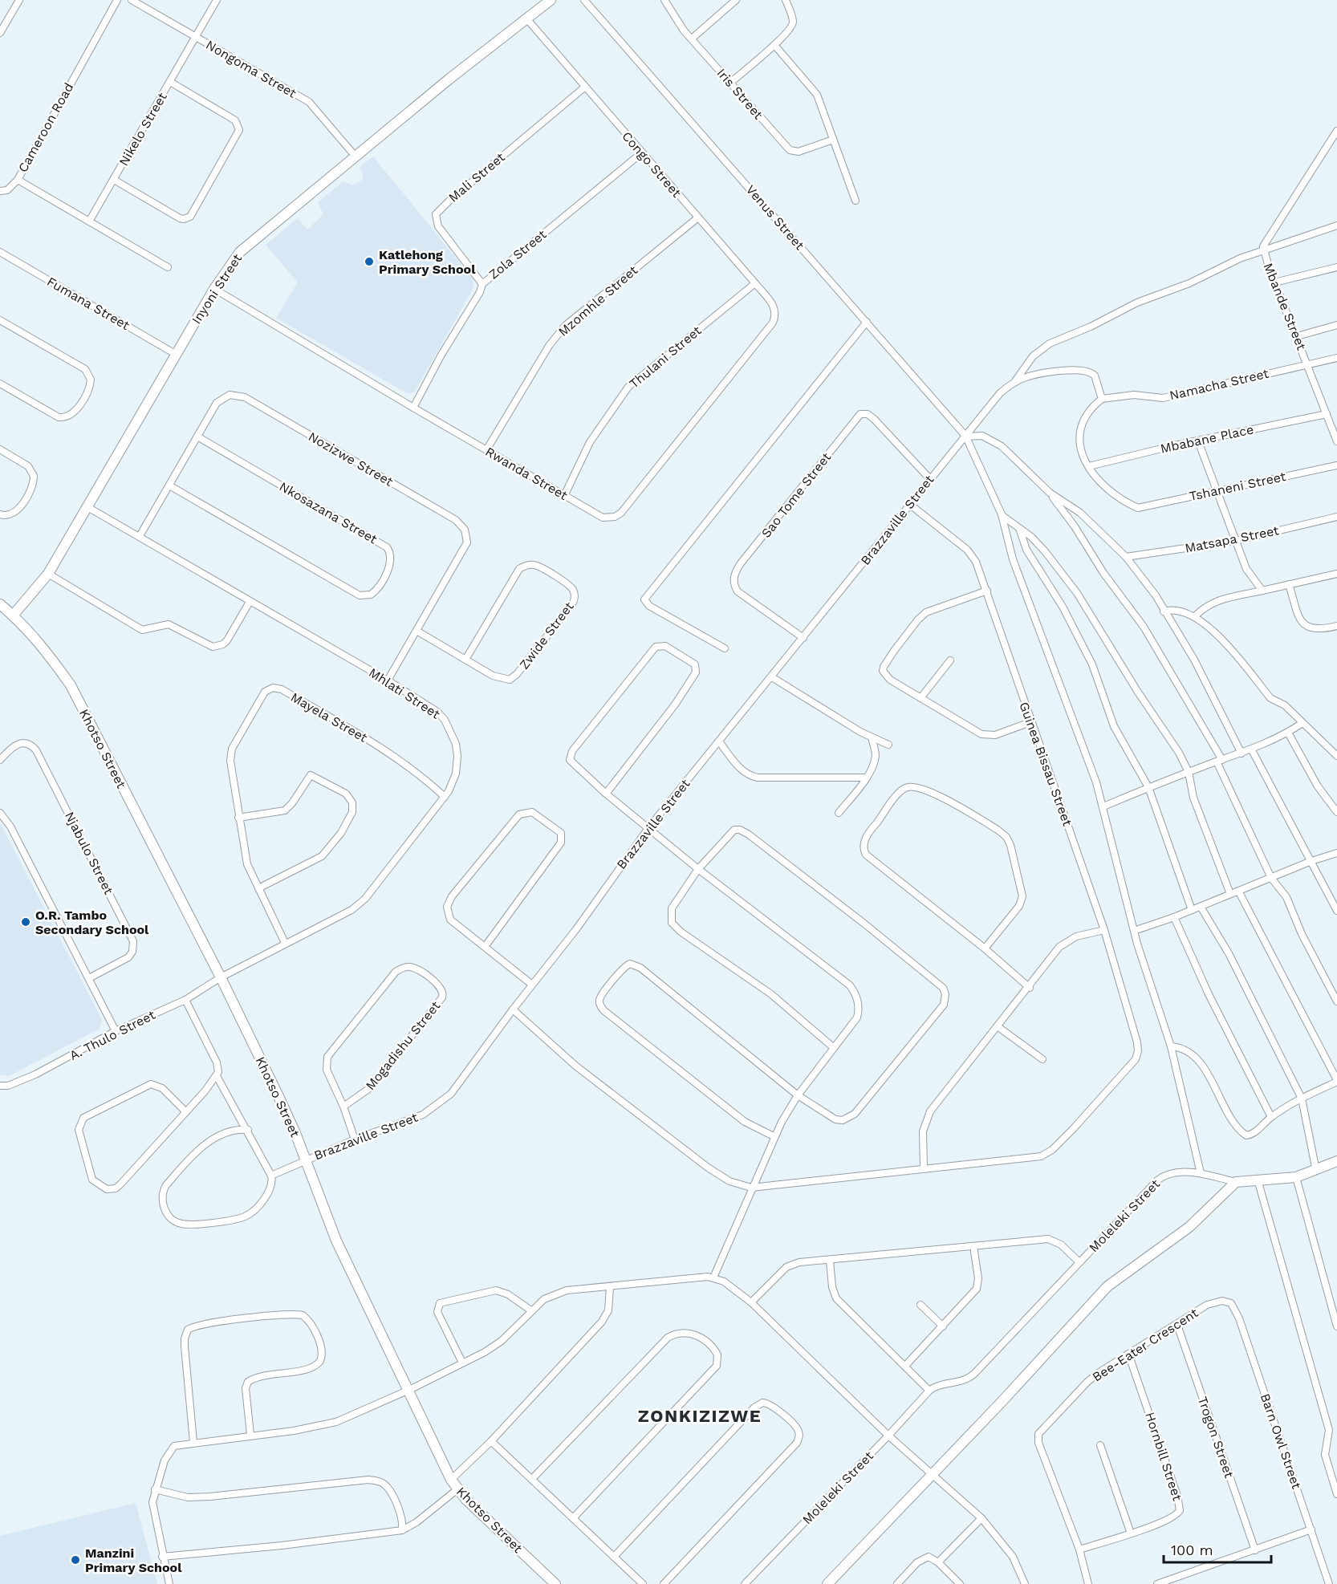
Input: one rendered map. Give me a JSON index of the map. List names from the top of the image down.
{
  "streets": {
    "street": [
      "Nongoma Street",
      "Iris Street",
      "Cameroon Road",
      "Nikelo Street",
      "Congo Street",
      "Mali Street",
      "Venus Street",
      "Zola Street",
      "Inyoni Street",
      "Mzomhle Street",
      "Fumana Street",
      "Mbande Street",
      "Thulani Street",
      "Namacha Street",
      "Mbabane Place",
      "Nozizwe Street",
      "Rwanda Street",
      "Tshaneni Street",
      "Sao Tome Street",
      "Nkosazana Street",
      "Brazzaville Street",
      "Matsapa Street",
      "Zwide Street",
      "Mhlati Street",
      "Mayela Street",
      "Khotso Street",
      "Guinea Bissau Street",
      "Njabulo Street",
      "A. Thulo Street",
      "Mogadishu Street",
      "Moleleki Street",
      "Bee-Eater Crescent",
      "Trogon Street",
      "Barn Owl Street",
      "Hornbill Street"
    ]
  },
  "crossings": [
    ["Nongoma Street", "Nikelo Street"],
    ["Nongoma Street", "Inyoni Street"],
    ["Cameroon Road", "Nikelo Street"],
    ["Congo Street", "Mali Street"],
    ["Congo Street", "Zola Street"],
    ["Congo Street", "Inyoni Street"],
    ["Congo Street", "Mzomhle Street"],
    ["Congo Street", "Thulani Street"],
    ["Congo Street", "Rwanda Street"],
    ["Mali Street", "Zola Street"],
    ["Venus Street", "Brazzaville Street"],
    ["Zola Street", "Rwanda Street"],
    ["Inyoni Street", "Fumana Street"],
    ["Inyoni Street", "Rwanda Street"],
    ["Inyoni Street", "Mhlati Street"],
    ["Inyoni Street", "Khotso Street"],
    ["Mzomhle Street", "Rwanda Street"],
    ["Mbande Street", "Namacha Street"],
    ["Mbande Street", "Mbabane Place"],
    ["Thulani Street", "Rwanda Street"],
    ["Mbabane Place", "Tshaneni Street"],
    ["Nozizwe Street", "Nkosazana Street"],
    ["Nozizwe Street", "Zwide Street"],
    ["Nozizwe Street", "Mhlati Street"],
    ["Sao Tome Street", "Brazzaville Street"],
    ["Brazzaville Street", "Khotso Street"],
    ["Brazzaville Street", "Guinea Bissau Street"],
    ["Brazzaville Street", "Mogadishu Street"],
    ["Mhlati Street", "Mayela Street"],
    ["Mhlati Street", "Khotso Street"],
    ["Mhlati Street", "A. Thulo Street"],
    ["Khotso Street", "A. Thulo Street"],
    ["Bee-Eater Crescent", "Trogon Street"],
    ["Bee-Eater Crescent", "Barn Owl Street"],
    ["Bee-Eater Crescent", "Hornbill Street"]
  ],
  "districts": ["ZONKIZIZWE"],
  "places": ["Katlehong Primary School", "O.R. Tambo Secondary School", "Manzini Primary School"],
  "scale_bar": "100 m"
}
